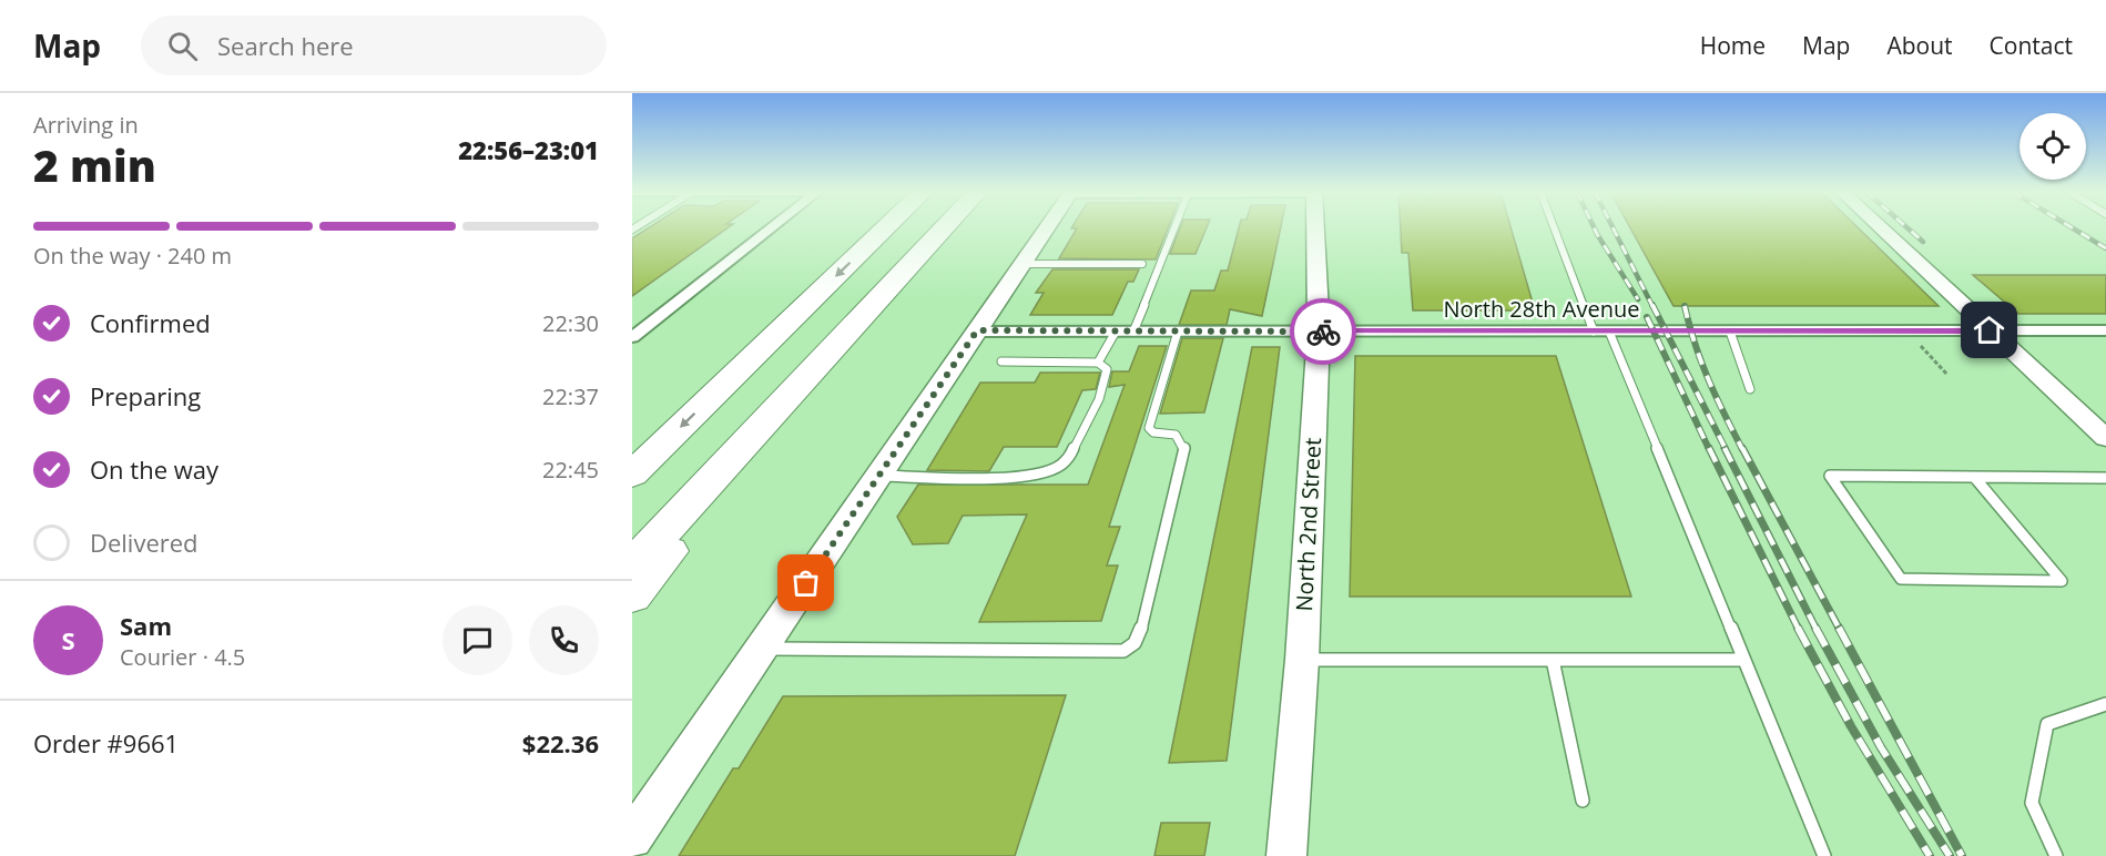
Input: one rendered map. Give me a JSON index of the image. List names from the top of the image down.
{
  "streets": {
    "street": ["North 28th Avenue", "North 2nd Street"]
  },
  "crossings": [
    ["North 28th Avenue", "North 2nd Street"]
  ],
  "page": {
    "header": "Map",
    "search": "Search here",
    "nav": [
      "Home",
      "Map",
      "About",
      "Contact"
    ],
    "heading": ["2 min", "Arriving in", "22:56–23:01"],
    "panel": [
      "Sam",
      "Courier · 4.5",
      "Order #9661",
      "$22.36"
    ],
    "bar": "On the way · 240 m",
    "list": [
      ["Confirmed", "22:30"],
      ["Preparing", "22:37"],
      ["On the way", "22:45"],
      "Delivered"
    ],
    "round": "S"
  }
}
